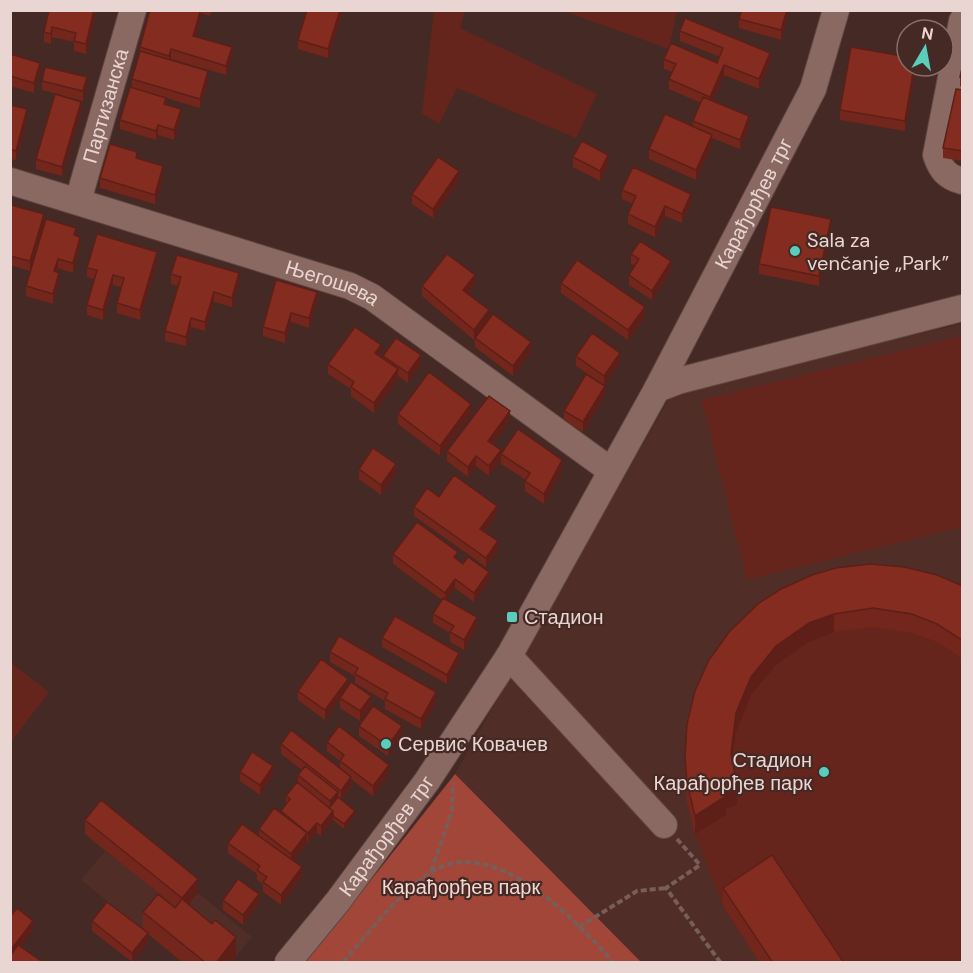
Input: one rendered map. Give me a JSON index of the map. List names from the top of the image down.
{
  "streets": {
    "street": ["Партизанска", "Карађорђев трг", "Његошева"]
  },
  "crossings": [
    ["Партизанска", "Његошева"],
    ["Карађорђев трг", "Његошева"]
  ],
  "parks": ["Карађорђев парк"],
  "places": {
    "other": ["Sala za venčanje „Park”", "Сервис Ковачев", "Стадион Карађорђев парк"],
    "transit": ["Стадион"]
  },
  "north": "top"
}
